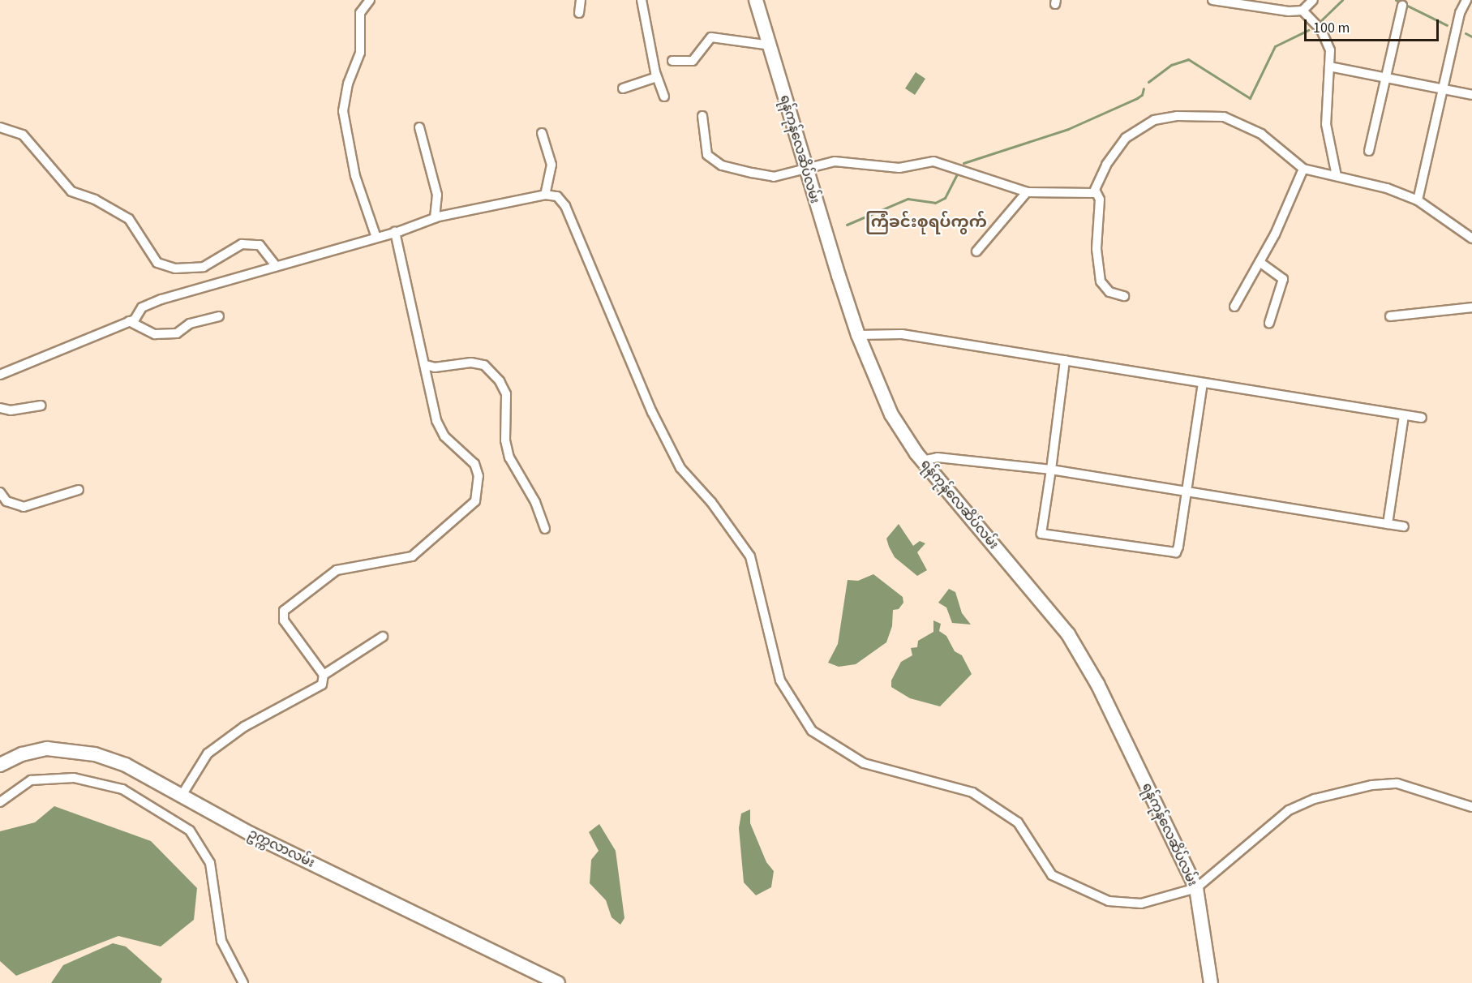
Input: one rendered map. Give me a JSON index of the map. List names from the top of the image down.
{
  "streets": {
    "main road": ["ရန်ကုန်လေဆိပ်လမ်း", "ဥက္ကလာလမ်း"]
  },
  "districts": ["ကြံခင်းစုရပ်ကွက်"],
  "scale_bar": "100 m"
}
